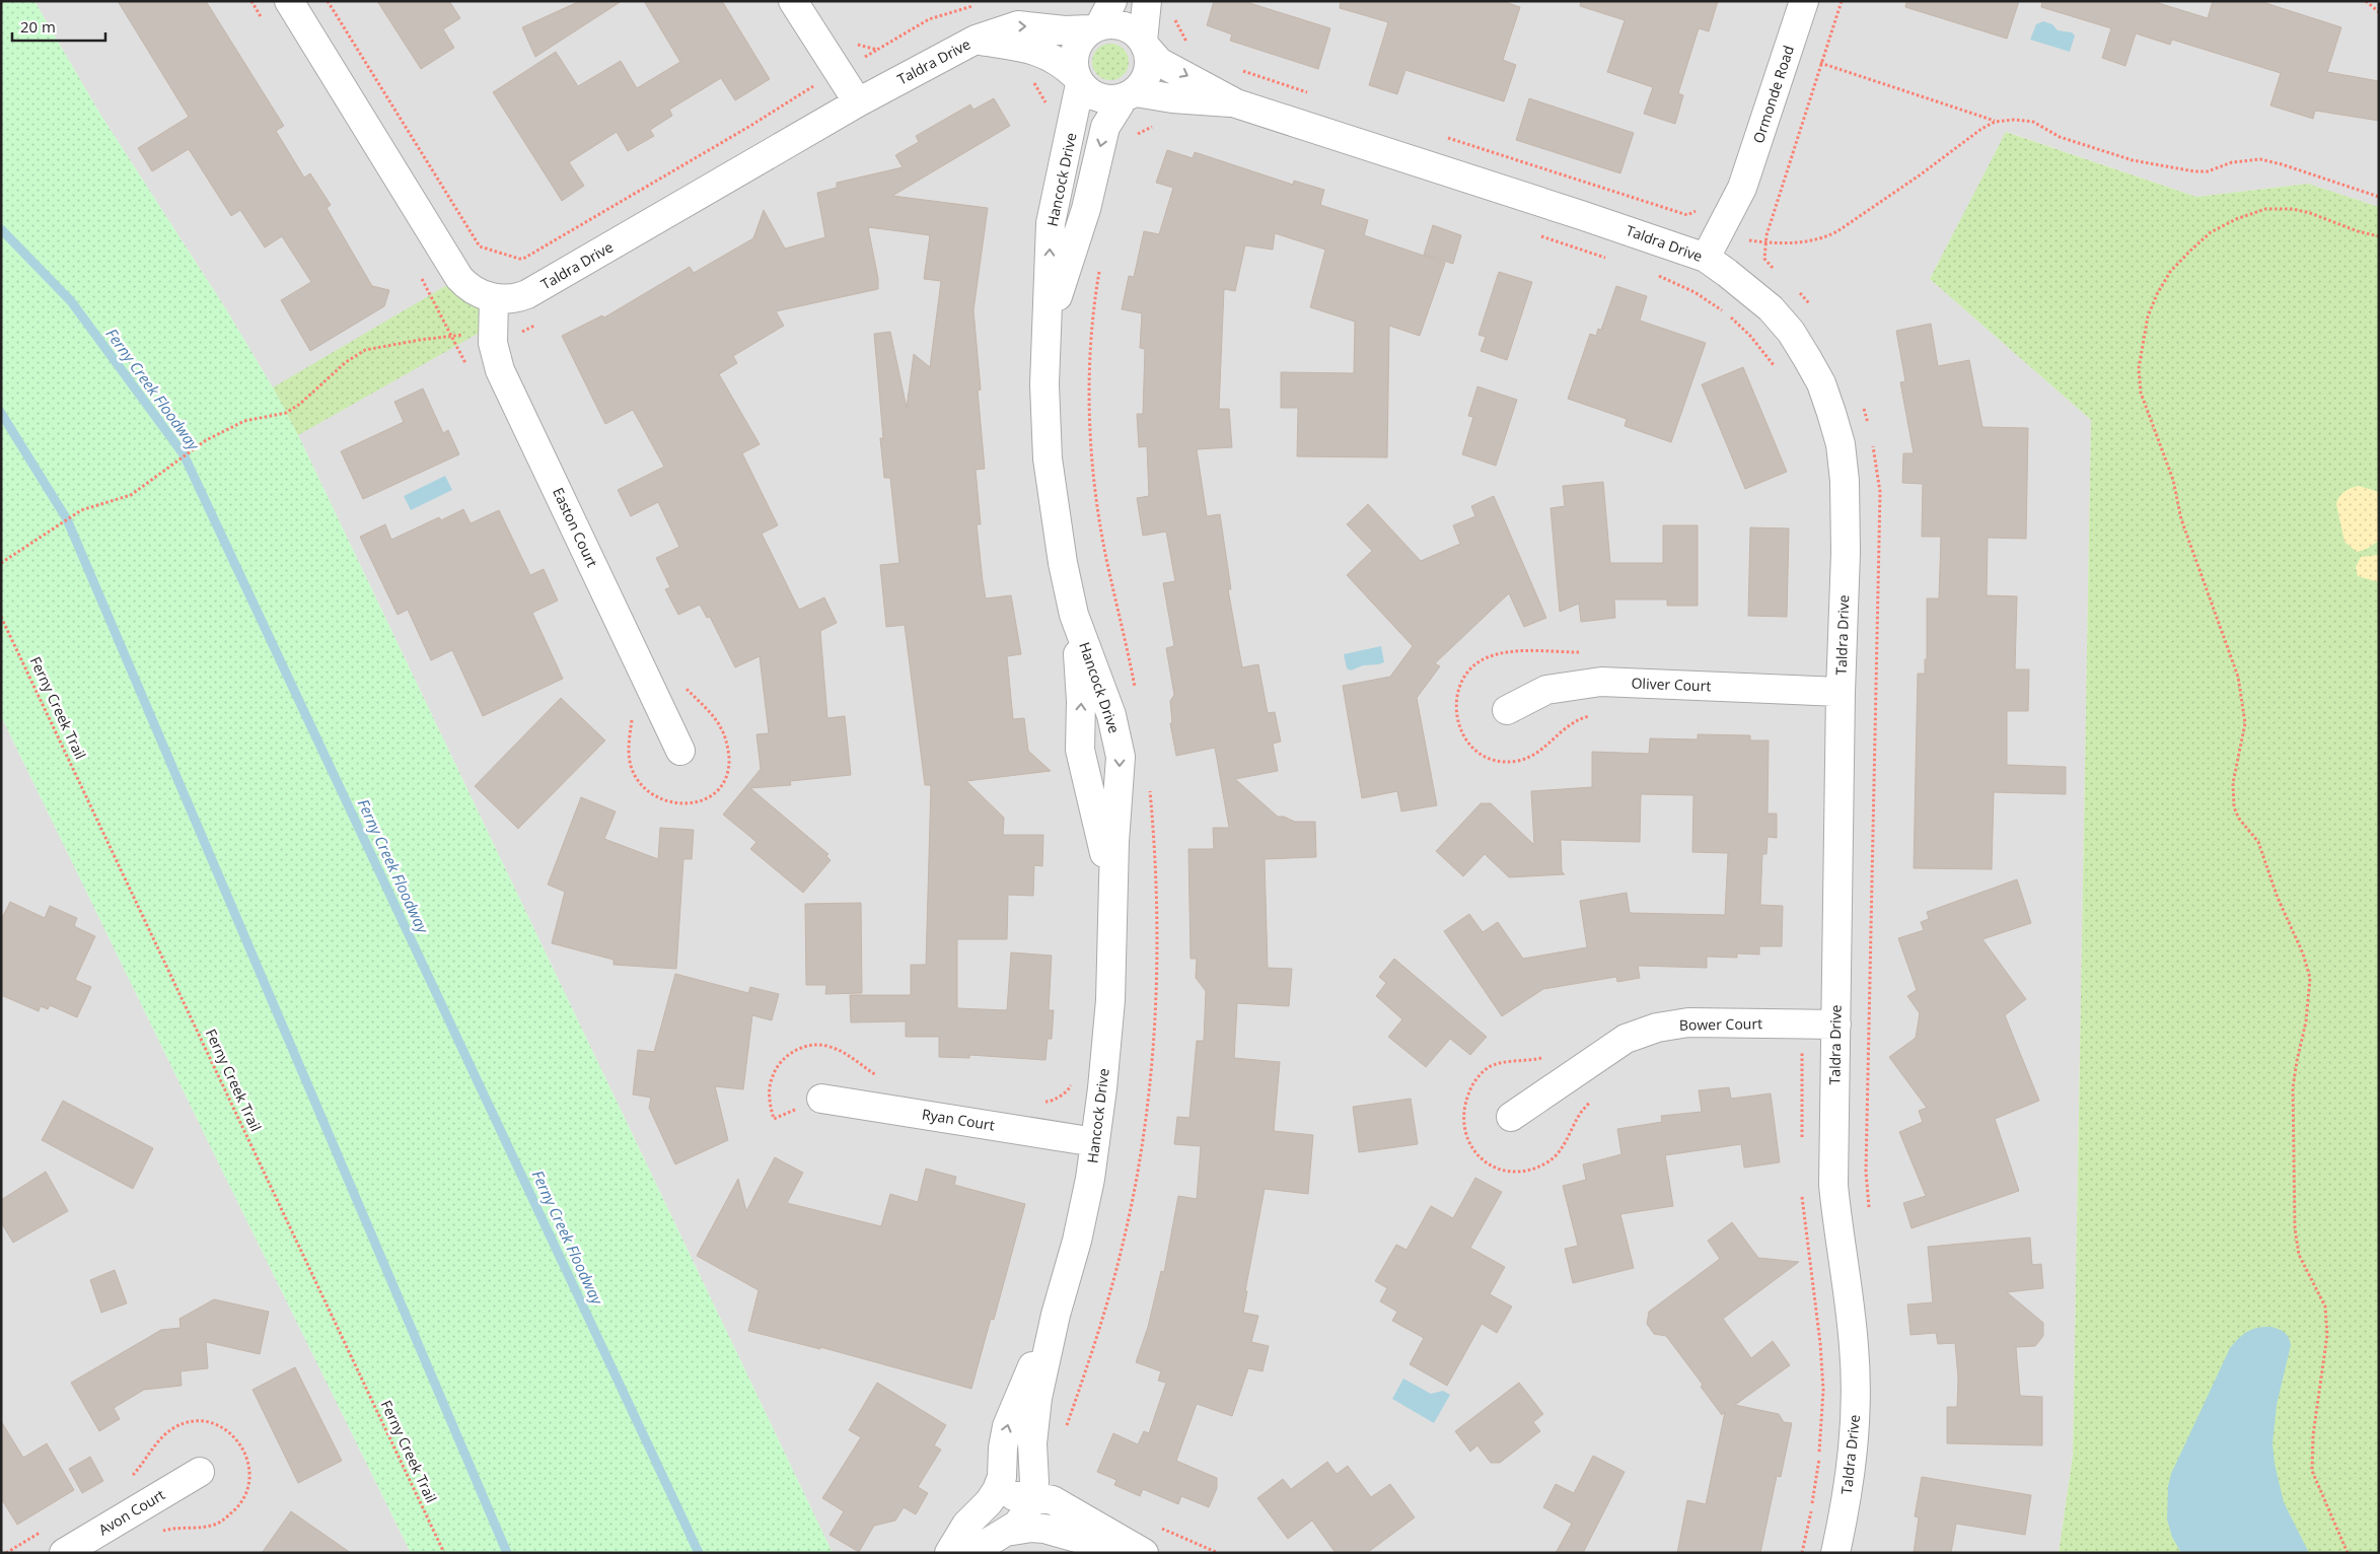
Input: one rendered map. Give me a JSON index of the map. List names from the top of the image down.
{
  "streets": {
    "street": [
      "Taldra Drive",
      "Ormonde Road",
      "Hancock Drive",
      "Easton Court",
      "Oliver Court",
      "Bower Court",
      "Ryan Court",
      "Avon Court"
    ],
    "path": ["Ferny Creek Trail"]
  },
  "crossings": [
    ["Taldra Drive", "Ormonde Road"],
    ["Taldra Drive", "Hancock Drive"],
    ["Taldra Drive", "Easton Court"],
    ["Taldra Drive", "Oliver Court"],
    ["Taldra Drive", "Bower Court"],
    ["Hancock Drive", "Ryan Court"]
  ],
  "water": ["Ferny Creek Floodway"],
  "scale_bar": "20 m"
}
